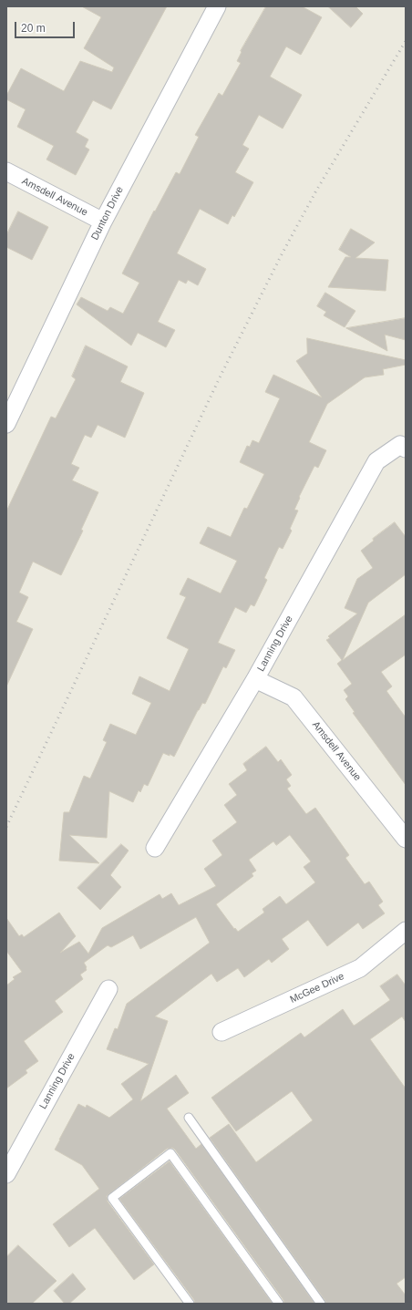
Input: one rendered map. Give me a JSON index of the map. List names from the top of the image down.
{
  "streets": {
    "street": [
      "Amsdell Avenue",
      "Dunton Drive",
      "Lanning Drive",
      "McGee Drive"
    ]
  },
  "crossings": [
    ["Amsdell Avenue", "Dunton Drive"],
    ["Amsdell Avenue", "Lanning Drive"]
  ],
  "scale_bar": "20 m"
}
